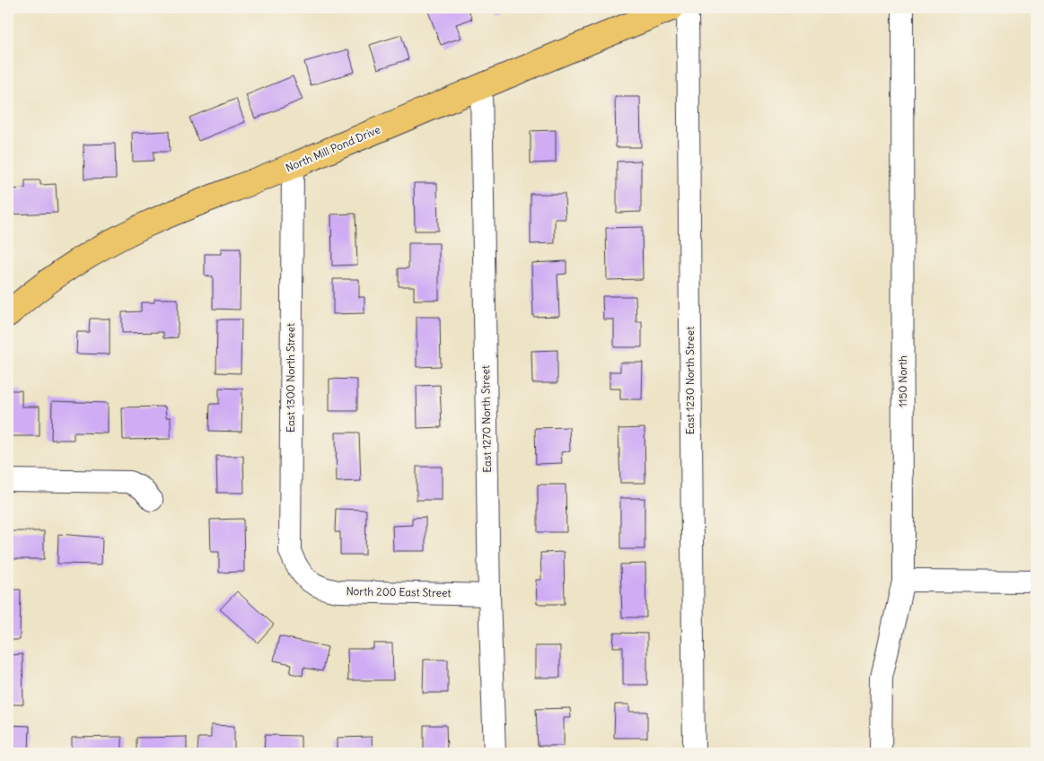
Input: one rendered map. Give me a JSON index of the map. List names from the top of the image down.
{
  "streets": {
    "main road": ["North Mill Pond Drive"],
    "street": [
      "East 1300 North Street",
      "East 1230 North Street",
      "1150 North",
      "East 1270 North Street",
      "North 200 East Street"
    ]
  },
  "crossings": [
    ["North Mill Pond Drive", "East 1300 North Street"],
    ["North Mill Pond Drive", "East 1270 North Street"],
    ["East 1300 North Street", "North 200 East Street"],
    ["East 1270 North Street", "North 200 East Street"]
  ]
}
